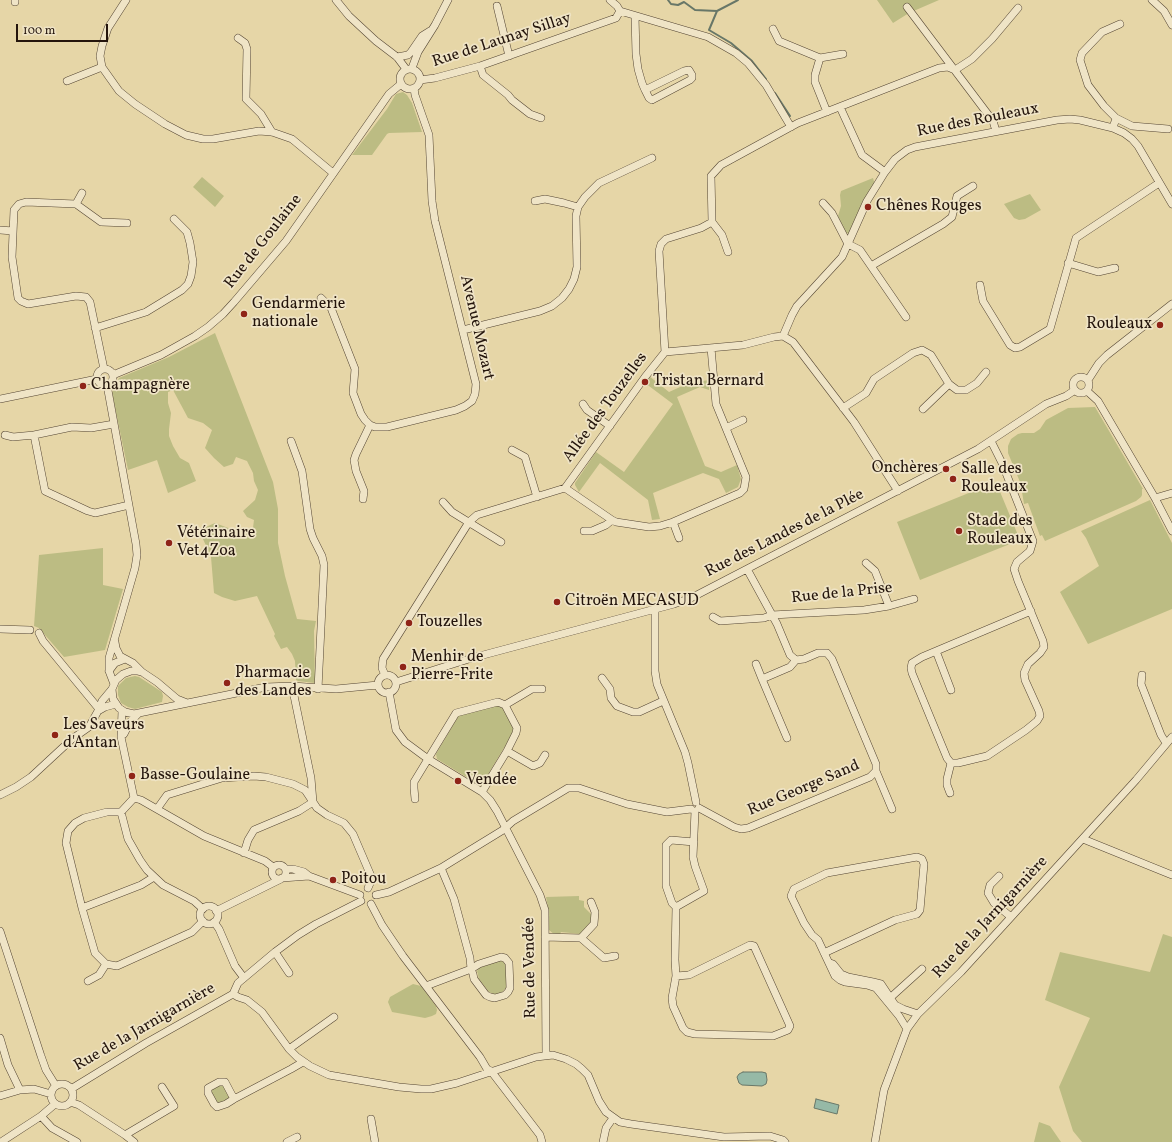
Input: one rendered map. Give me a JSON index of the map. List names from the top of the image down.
{
  "streets": {
    "street": [
      "Rue de Launay Sillay",
      "Rue des Rouleaux",
      "Rue de Goulaine",
      "Avenue Mozart",
      "Allée des Touzelles",
      "Rue des Landes de la Plée",
      "Rue de la Prise",
      "Rue George Sand",
      "Rue de la Jarnigarnière",
      "Rue de Vendée"
    ]
  },
  "crossings": [
    ["Rue de Launay Sillay", "Rue de Goulaine"],
    ["Rue de Launay Sillay", "Avenue Mozart"],
    ["Rue de Goulaine", "Avenue Mozart"],
    ["Allée des Touzelles", "Rue des Landes de la Plée"],
    ["Allée des Touzelles", "Rue de Vendée"],
    ["Rue des Landes de la Plée", "Rue de la Prise"],
    ["Rue des Landes de la Plée", "Rue de Vendée"],
    ["Rue de la Jarnigarnière", "Rue de Vendée"]
  ],
  "places": [
    "Chênes Rouges",
    "Gendarmerie nationale",
    "Rouleaux",
    "Tristan Bernard",
    "Champagnère",
    "Onchères",
    "Salle des Rouleaux",
    "Stade des Rouleaux",
    "Vétérinaire Vet4Zoa",
    "Citroën MECASUD",
    "Touzelles",
    "Menhir de Pierre-Frite",
    "Pharmacie des Landes",
    "Les Saveurs d'Antan",
    "Basse-Goulaine",
    "Vendée",
    "Poitou"
  ],
  "scale_bar": "100 m"
}
